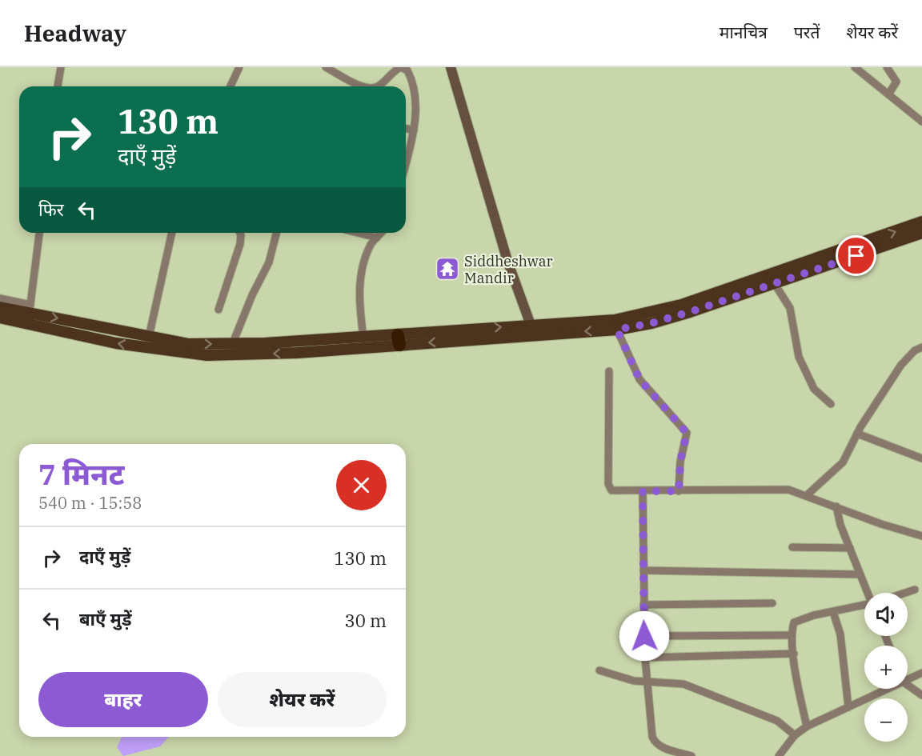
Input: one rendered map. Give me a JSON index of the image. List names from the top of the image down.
{
  "places": {
    "temple": ["Siddheshwar Mandir"]
  },
  "page": {
    "header": "Headway",
    "nav": ["मानचित्र", "परतें", "शेयर करें"],
    "turn": ["130 m", "दाएँ मुड़ें"],
    "then": "फिर",
    "heading": ["7 मिनट", "540 m · 15:58"],
    "list": [
      {
        "name": "दाएँ मुड़ें",
        "value": "130 m"
      },
      {
        "name": "बाएँ मुड़ें",
        "value": "30 m"
      }
    ],
    "map_buttons": ["+", "−"],
    "buttons": ["बाहर", "शेयर करें"]
  }
}
